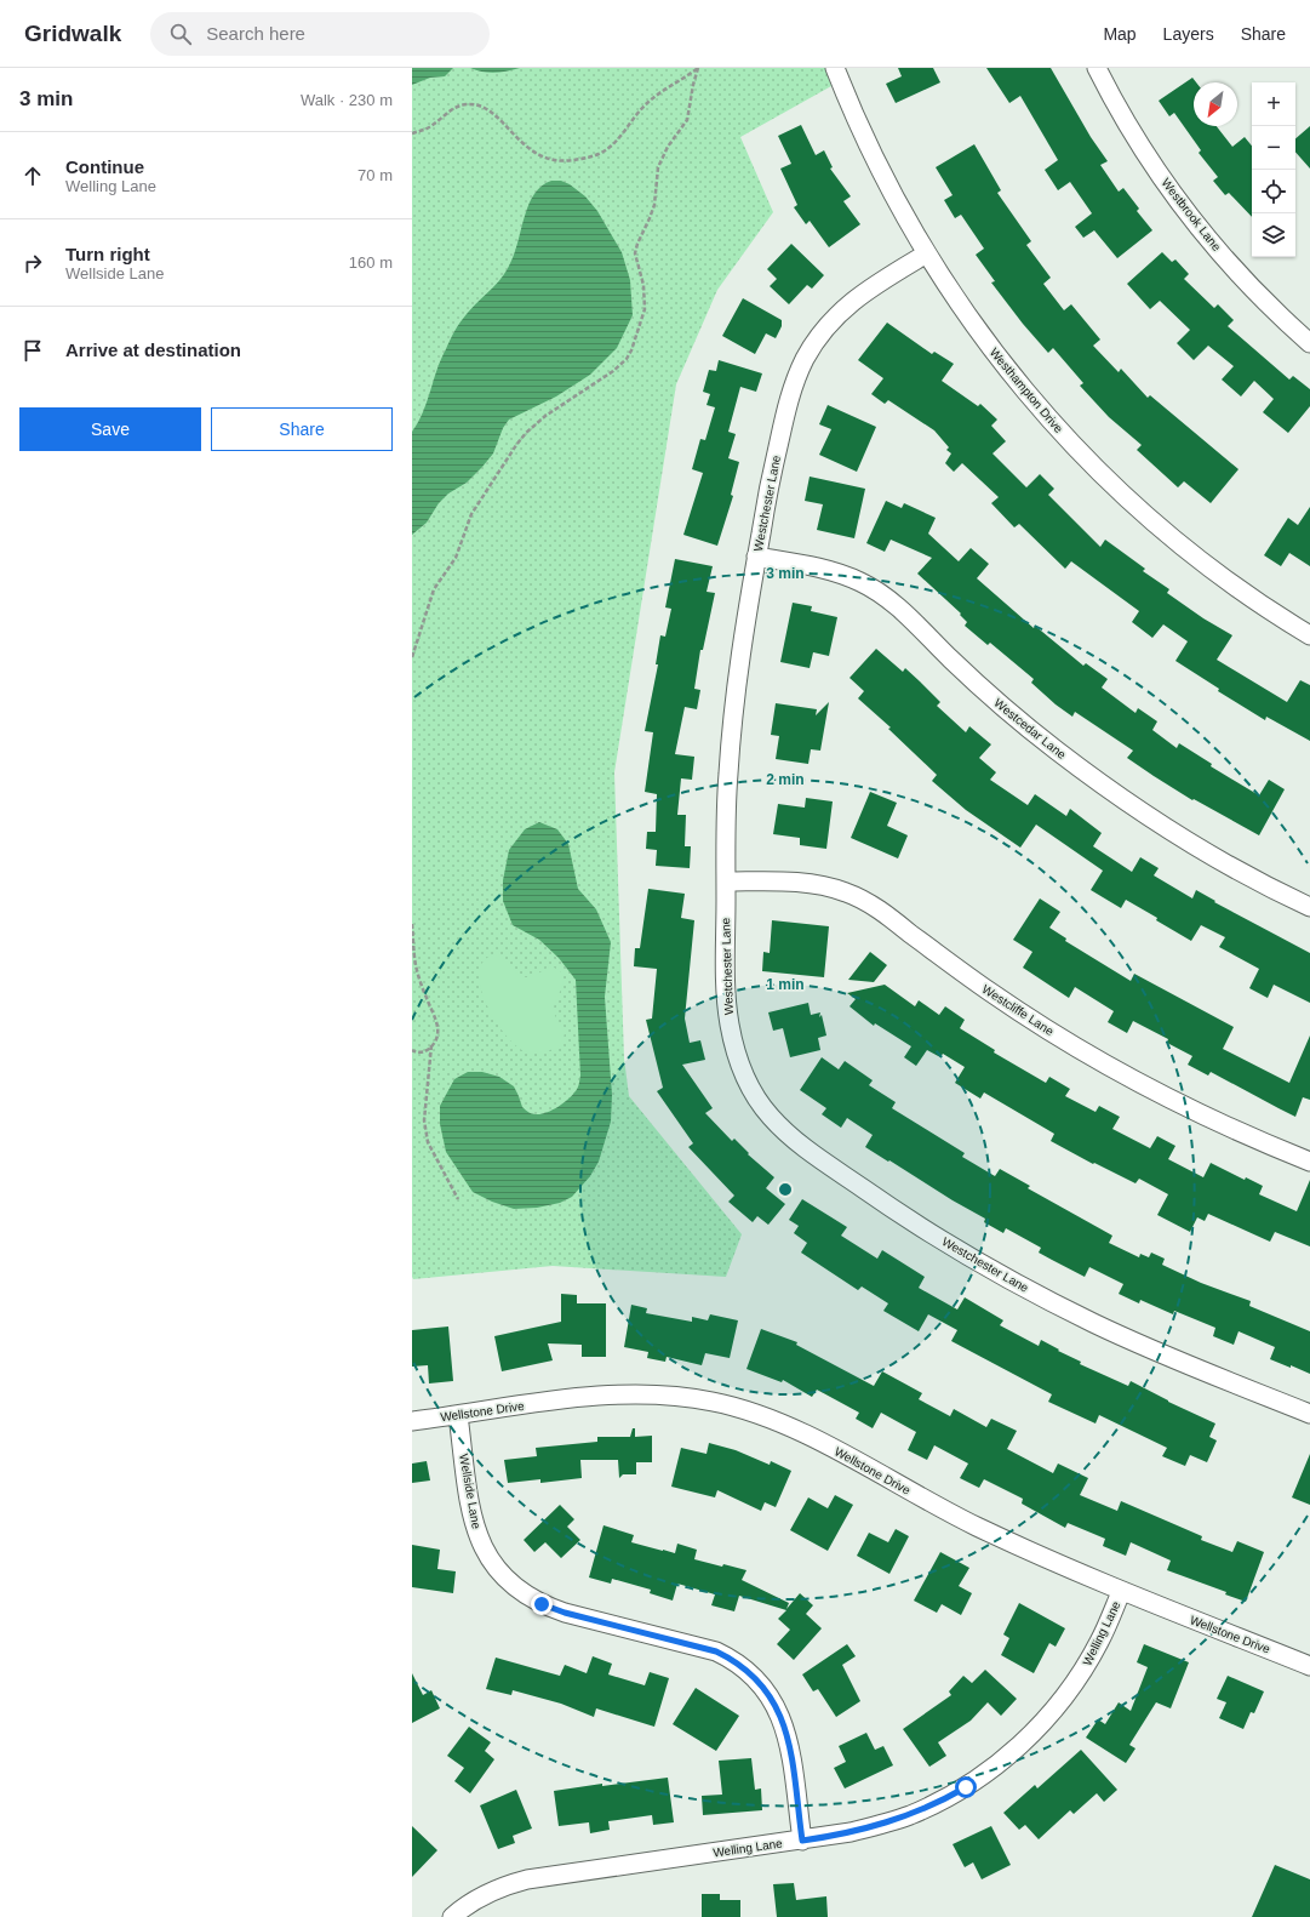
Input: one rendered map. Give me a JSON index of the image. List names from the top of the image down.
{
  "streets": {
    "street": [
      "Westbrook Lane",
      "Westhampton Drive",
      "Westchester Lane",
      "Westcedar Lane",
      "Westcliffe Lane",
      "Wellstone Drive",
      "Wellside Lane",
      "Welling Lane"
    ]
  },
  "crossings": [
    ["Westhampton Drive", "Westchester Lane"],
    ["Westchester Lane", "Westcedar Lane"],
    ["Westchester Lane", "Westcliffe Lane"],
    ["Wellstone Drive", "Wellside Lane"],
    ["Wellstone Drive", "Welling Lane"],
    ["Wellside Lane", "Welling Lane"]
  ],
  "north": "bottom left",
  "page": {
    "header": "Gridwalk",
    "search": "Search here",
    "nav": ["Map", "Layers", "Share"],
    "heading": ["3 min", "Walk · 230 m"],
    "map_buttons": ["+", "−"],
    "list": [
      ["Continue", "Welling Lane", "70 m"],
      ["Turn right", "Wellside Lane", "160 m"],
      "Arrive at destination"
    ],
    "buttons": ["Save", "Share"]
  },
  "rings": ["3 min", "2 min", "1 min"]
}
